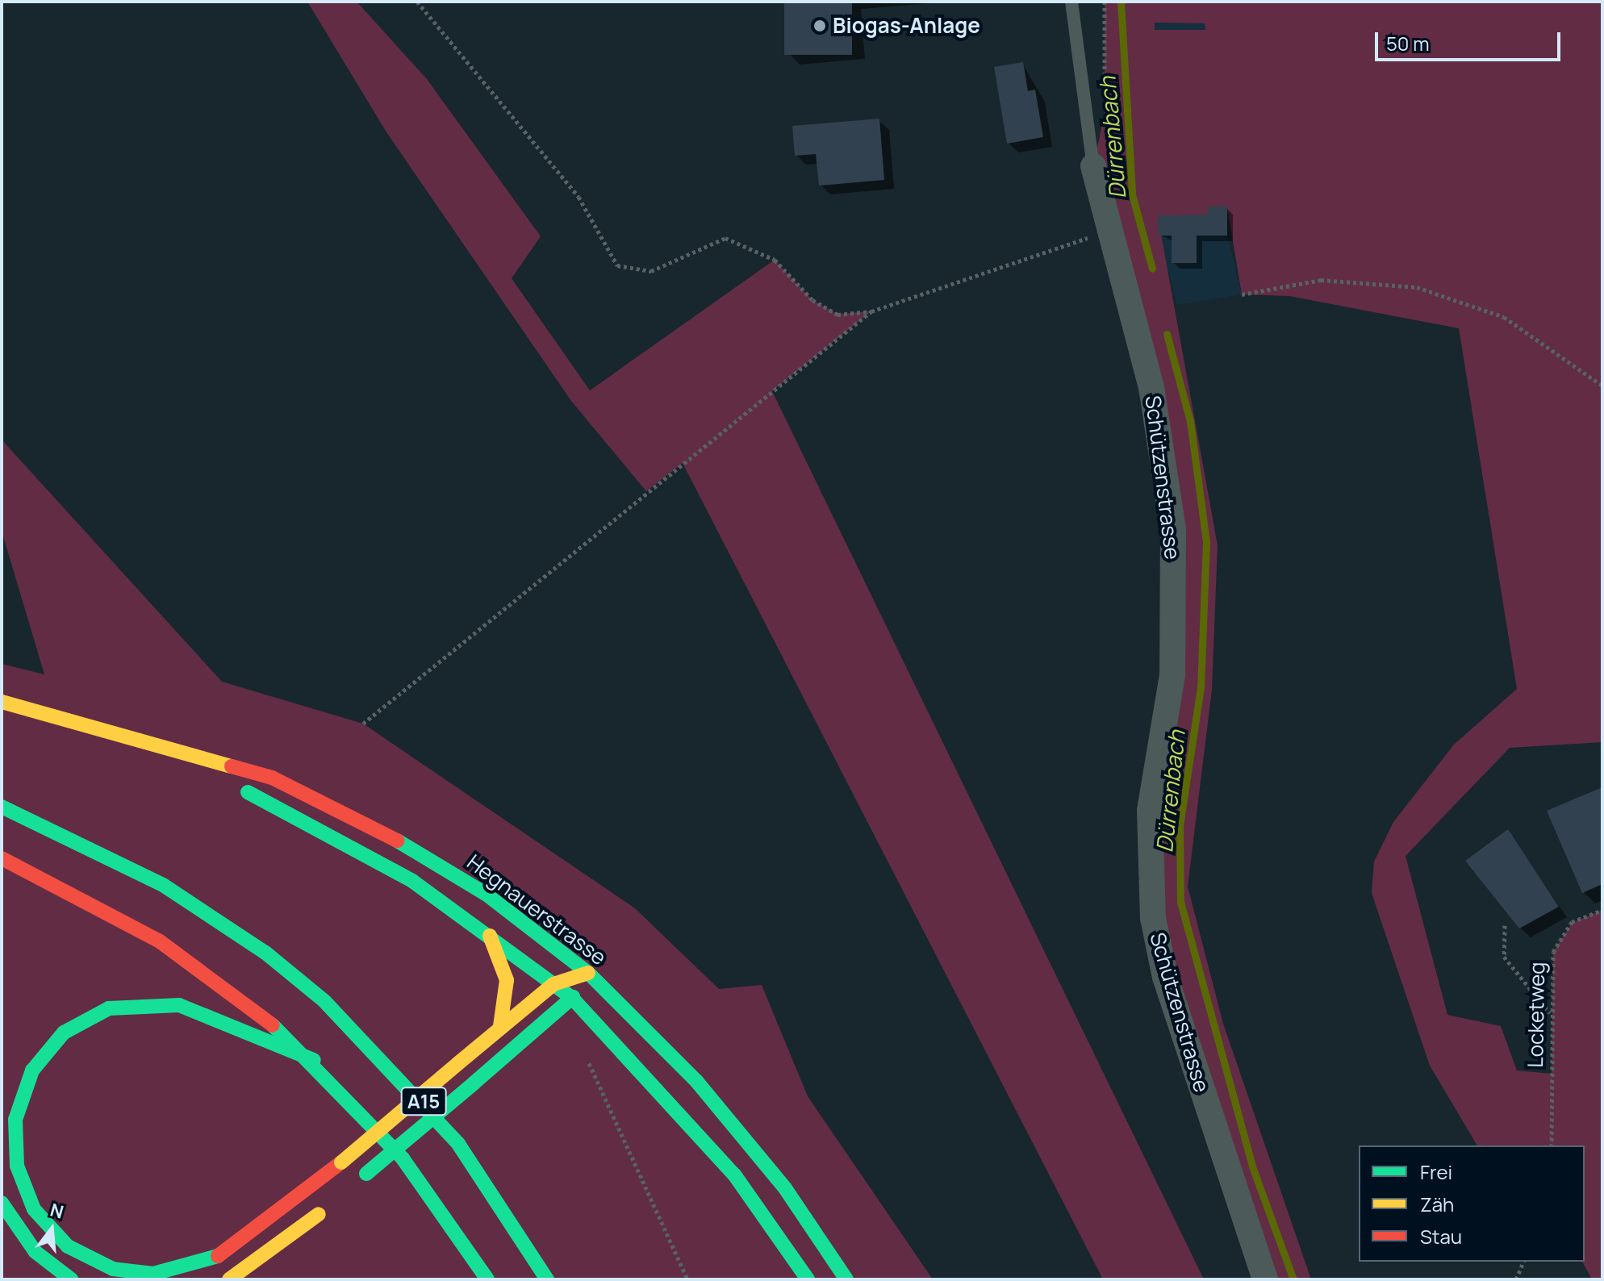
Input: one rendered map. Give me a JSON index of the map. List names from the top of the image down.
{
  "streets": {
    "main road": ["Hegnauerstrasse", "A15"],
    "street": ["Schützenstrasse"],
    "path": ["Locketweg"]
  },
  "water": ["Dürrenbach"],
  "places": ["Biogas-Anlage"],
  "legend": ["Frei", "Zäh", "Stau"],
  "scale_bar": "50 m",
  "north": "top"
}
